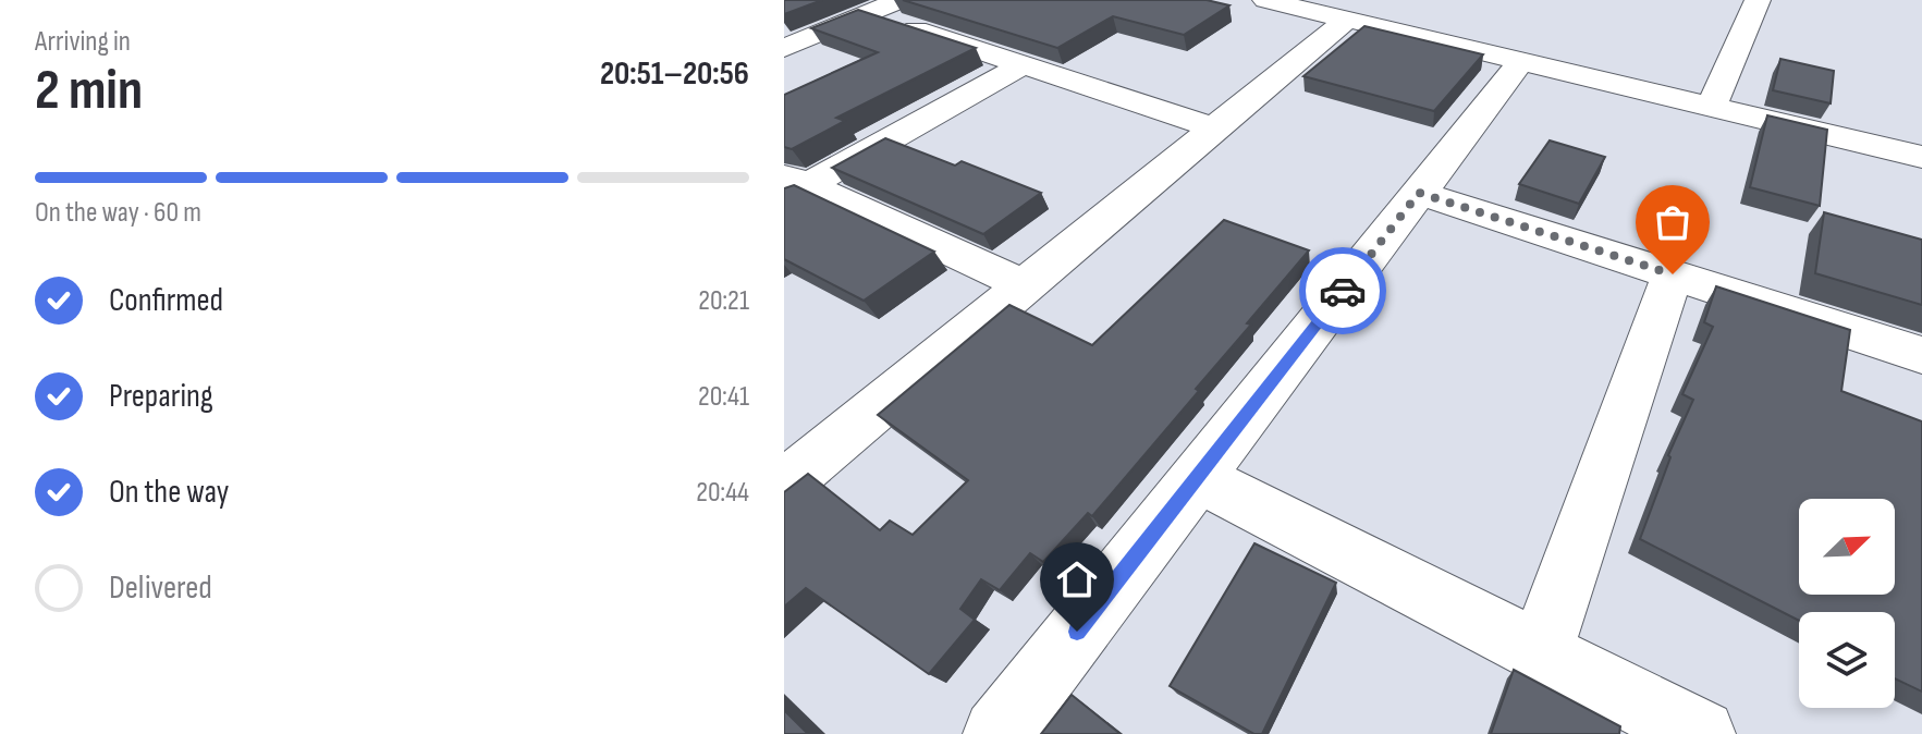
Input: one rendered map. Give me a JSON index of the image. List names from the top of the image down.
{
  "north": "top right",
  "page": {
    "heading": ["2 min", "Arriving in", "20:51–20:56"],
    "bar": "On the way · 60 m",
    "list": [
      ["Confirmed", "20:21"],
      ["Preparing", "20:41"],
      ["On the way", "20:44"],
      "Delivered"
    ]
  }
}
